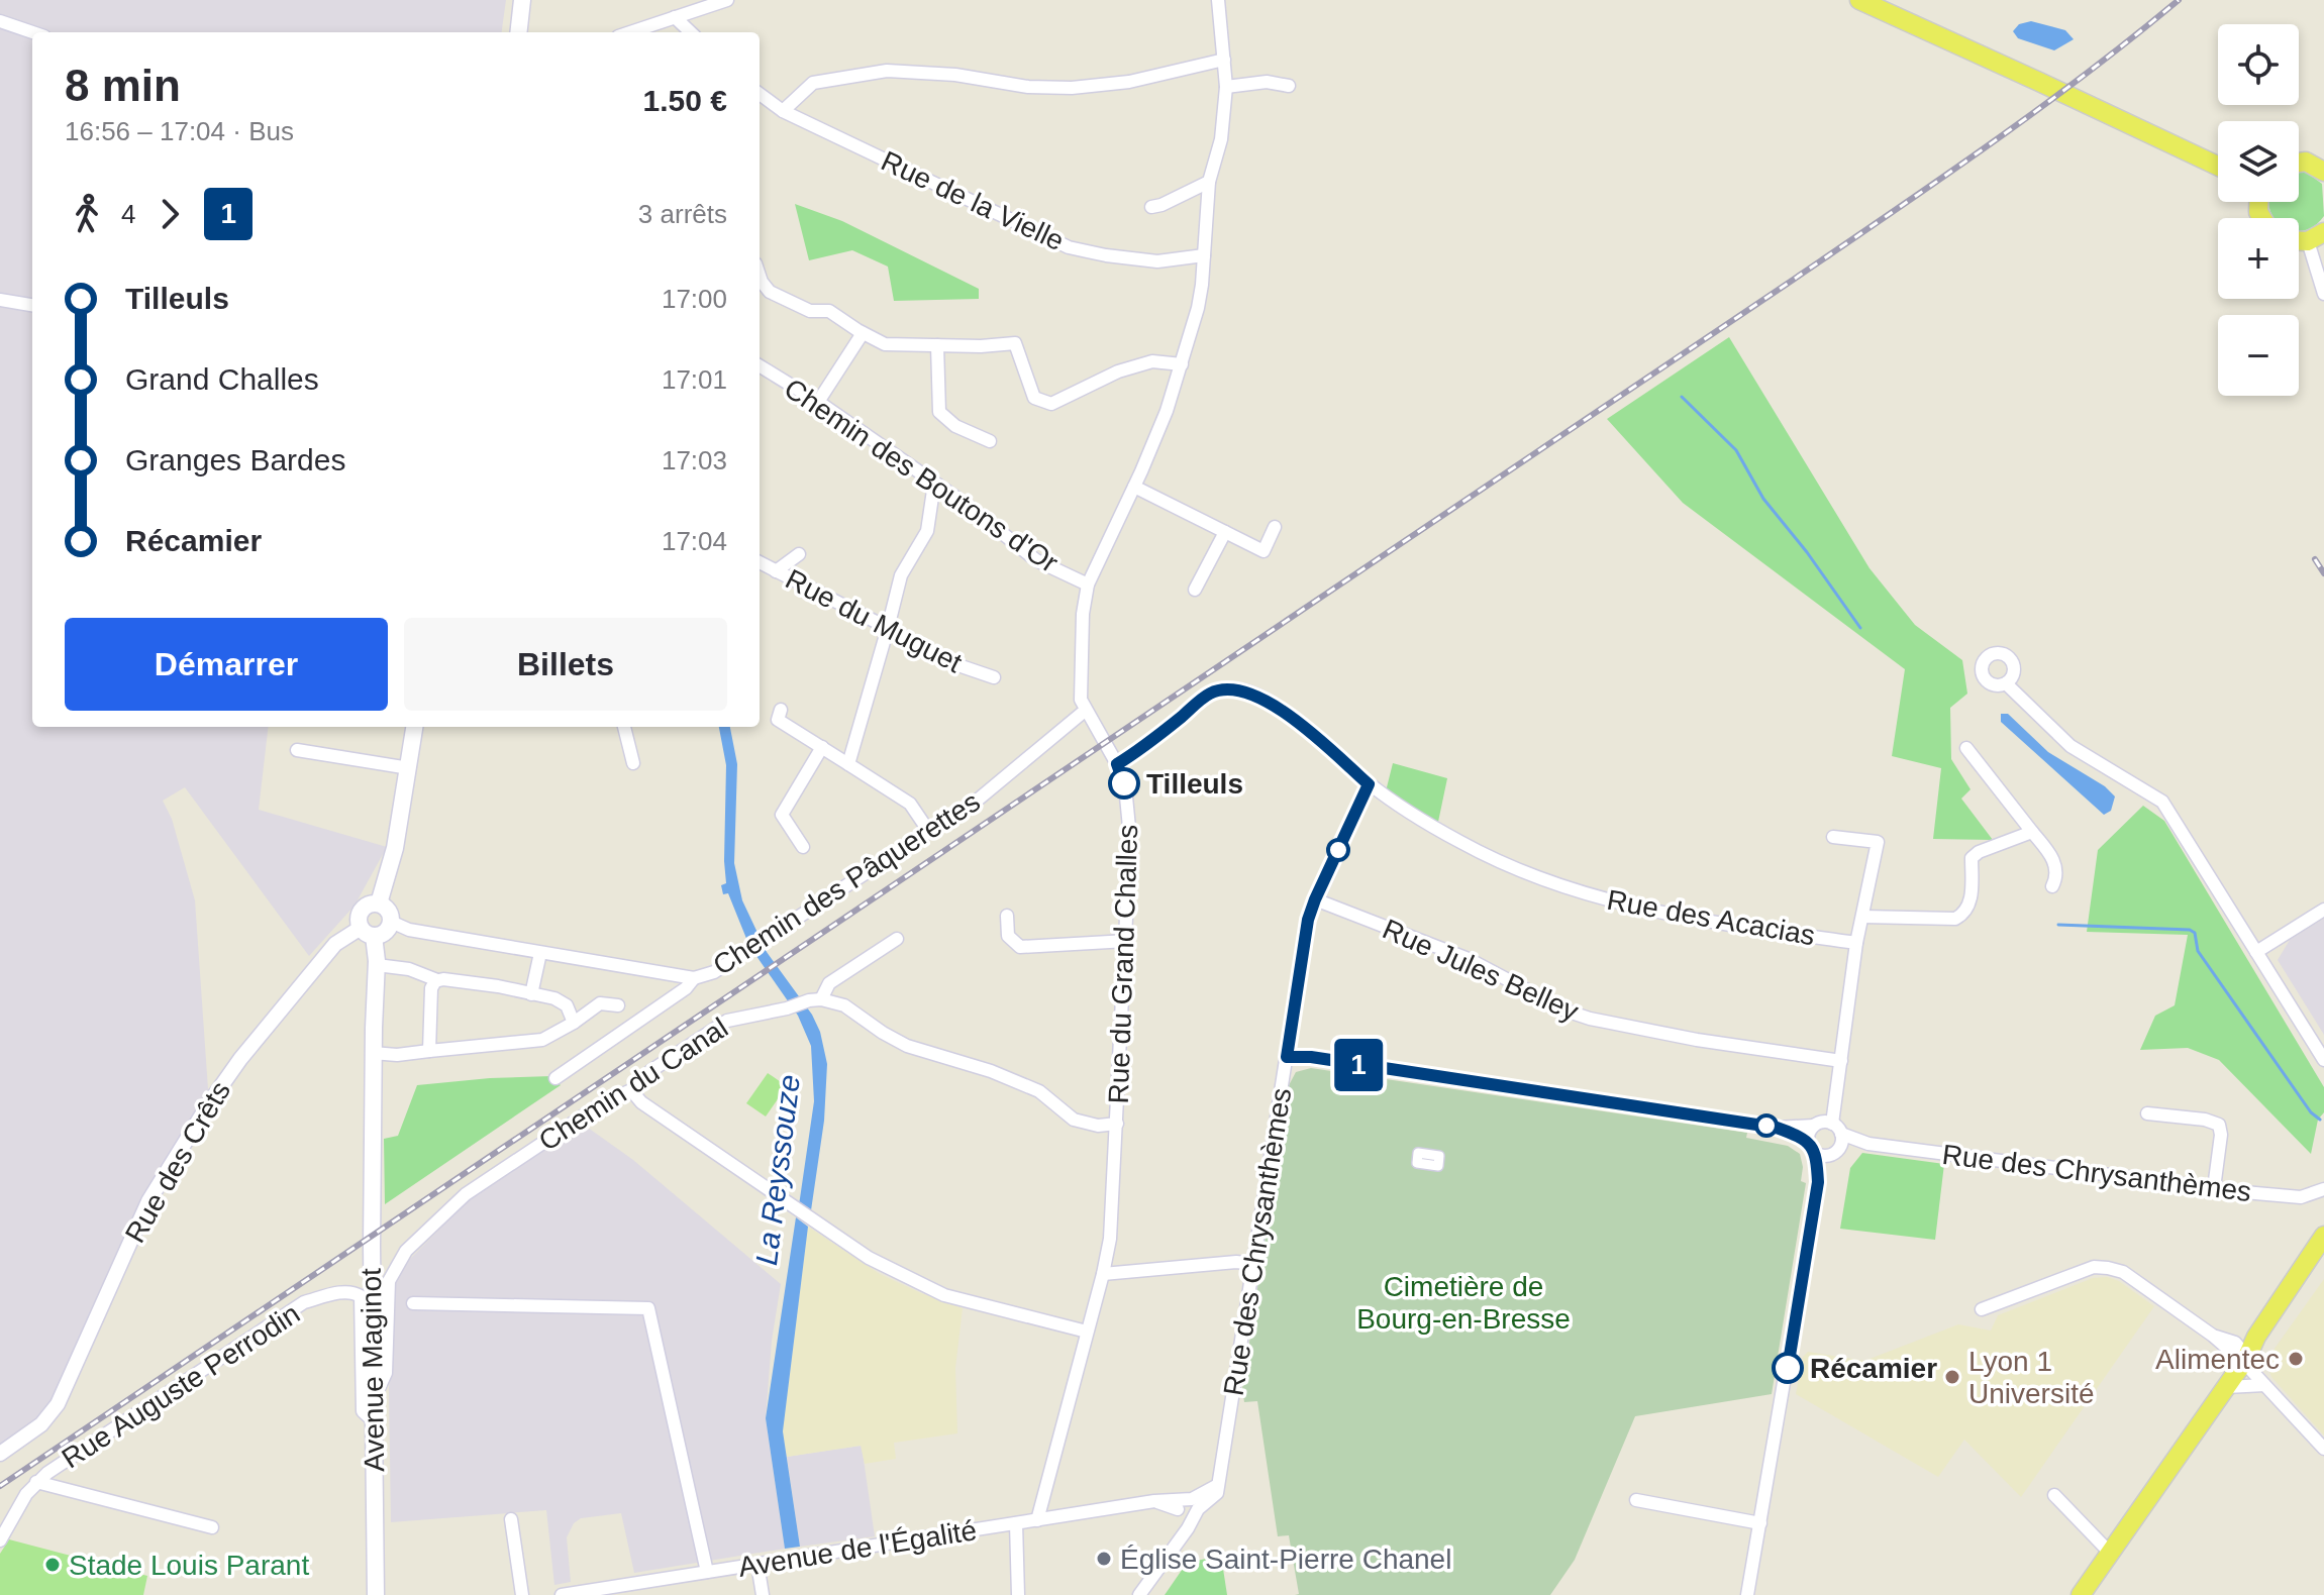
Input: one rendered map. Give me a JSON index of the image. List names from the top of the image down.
{
  "streets": {
    "main road": ["Avenue Maginot"],
    "street": [
      "Rue de la Vielle",
      "Chemin des Boutons d'Or",
      "Rue du Muguet",
      "Chemin des Pâquerettes",
      "Rue des Acacias",
      "Rue du Grand Challes",
      "Rue Jules Belley",
      "Chemin du Canal",
      "Rue des Crêts",
      "Rue des Chrysanthèmes",
      "Rue Auguste Perrodin",
      "Avenue de l'Égalité"
    ]
  },
  "crossings": [
    ["Rue de la Vielle", "Rue du Grand Challes"],
    ["Chemin des Boutons d'Or", "Rue du Grand Challes"],
    ["Chemin des Pâquerettes", "Rue du Grand Challes"],
    ["Chemin des Pâquerettes", "Rue des Crêts"],
    ["Chemin des Pâquerettes", "Avenue Maginot"],
    ["Rue des Acacias", "Rue du Grand Challes"],
    ["Rue du Grand Challes", "Avenue de l'Égalité"],
    ["Chemin du Canal", "Avenue Maginot"],
    ["Rue des Crêts", "Avenue Maginot"],
    ["Rue des Chrysanthèmes", "Avenue de l'Égalité"],
    ["Avenue Maginot", "Rue Auguste Perrodin"]
  ],
  "water": ["La Reyssouze"],
  "parks": ["Cimetière de Bourg-en-Bresse"],
  "places": [
    "Tilleuls",
    "Alimentec",
    "Récamier",
    "Lyon 1 Université",
    "Église Saint-Pierre Chanel",
    "Stade Louis Parant"
  ],
  "lines": ["bus line 1"],
  "page": {
    "on_map": "1",
    "map_buttons": ["+", "−"],
    "heading": ["8 min", "16:56 – 17:04 · Bus", "1.50 €"],
    "legs": ["4", "1", "3 arrêts"],
    "list": [
      {
        "name": "Tilleuls",
        "value": "17:00"
      },
      {
        "name": "Grand Challes",
        "value": "17:01"
      },
      {
        "name": "Granges Bardes",
        "value": "17:03"
      },
      {
        "name": "Récamier",
        "value": "17:04"
      }
    ],
    "buttons": ["Démarrer", "Billets"]
  }
}
